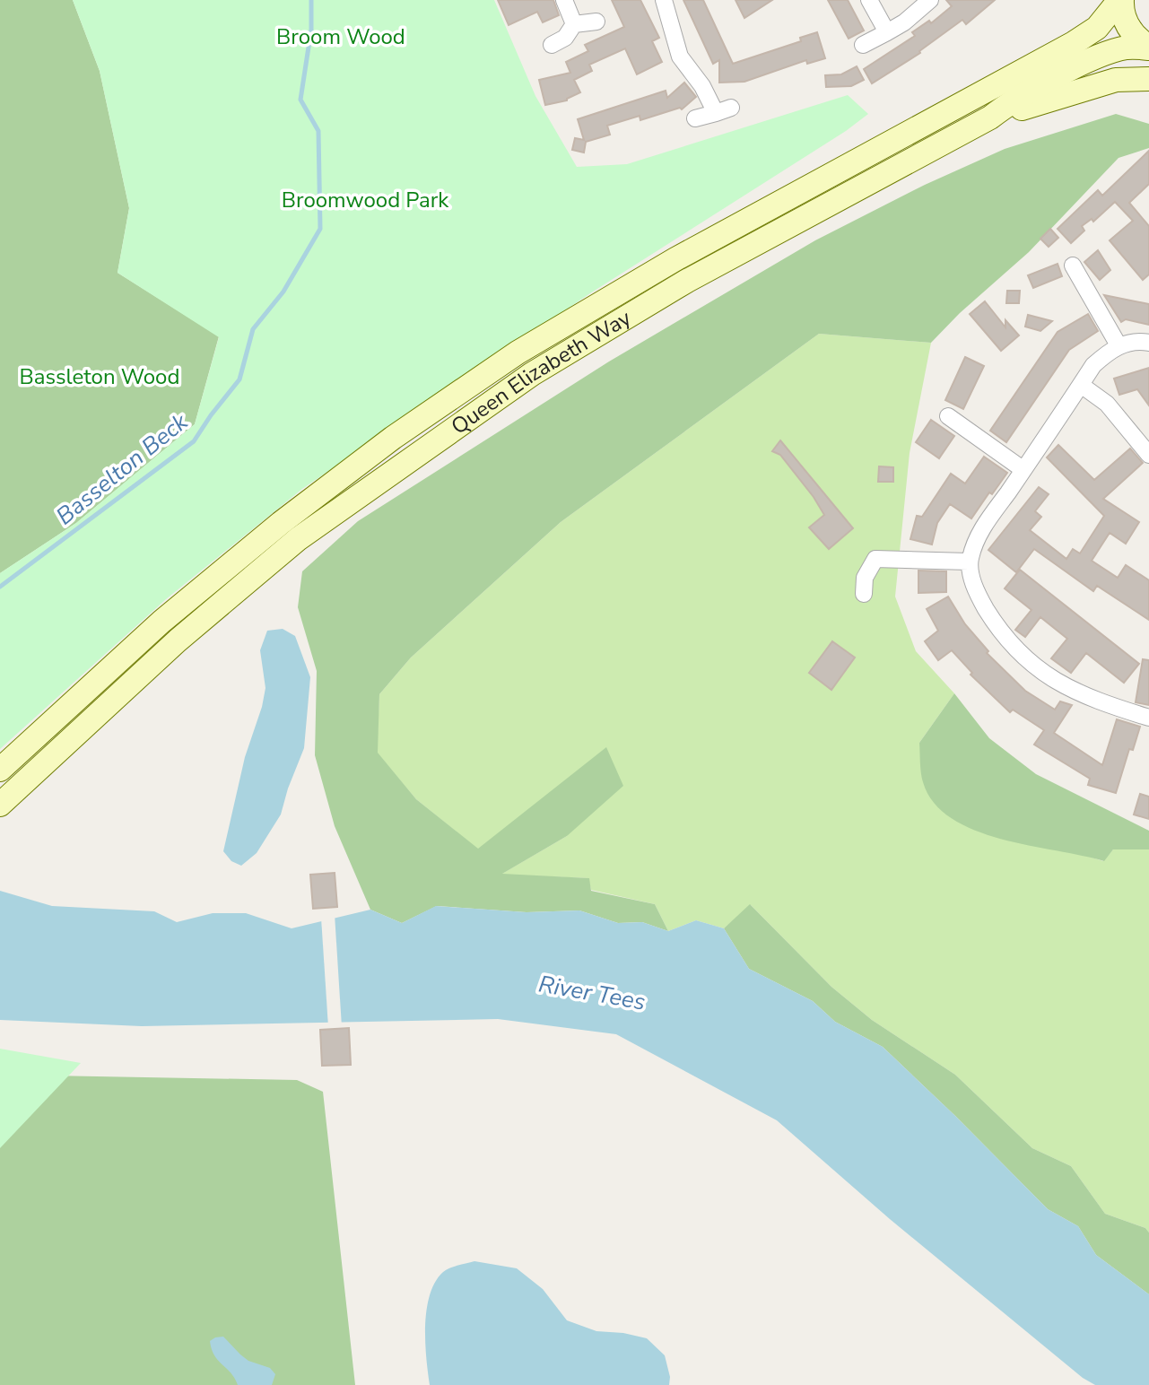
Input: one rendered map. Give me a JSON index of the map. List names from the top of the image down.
{
  "streets": {
    "street": ["Queen Elizabeth Way"]
  },
  "water": ["Basselton Beck", "River Tees"],
  "parks": ["Broom Wood", "Broomwood Park", "Bassleton Wood"]
}
